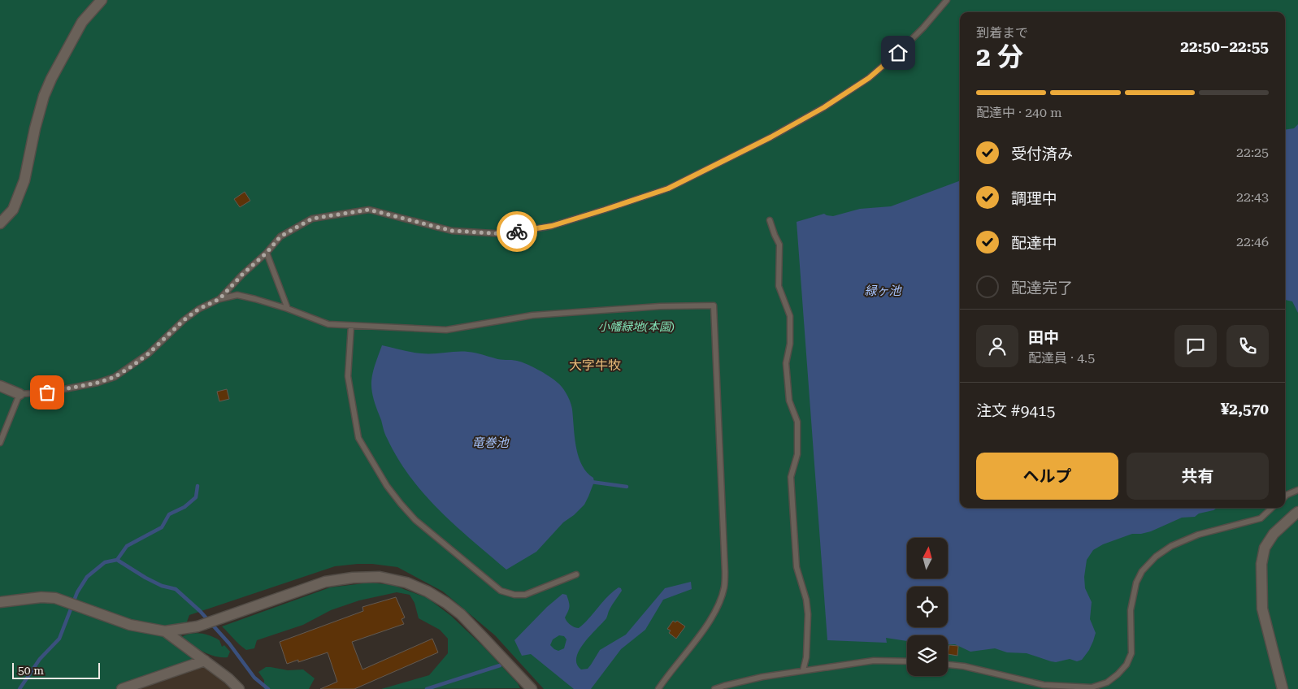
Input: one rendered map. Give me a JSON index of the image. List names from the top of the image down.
{
  "districts": ["大字牛牧"],
  "water": ["緑ヶ池", "竜巻池"],
  "parks": ["小幡緑地(本園)"],
  "scale_bar": "50 m",
  "north": "top",
  "page": {
    "heading": ["2 分", "到着まで", "22:50–22:55"],
    "panel": [
      "田中",
      "配達員 · 4.5",
      "注文 #9415",
      "¥2,570"
    ],
    "bar": "配達中 · 240 m",
    "list": [
      ["受付済み", "22:25"],
      ["調理中", "22:43"],
      ["配達中", "22:46"],
      "配達完了"
    ],
    "buttons": ["ヘルプ", "共有"],
    "scale": "50 m"
  }
}
